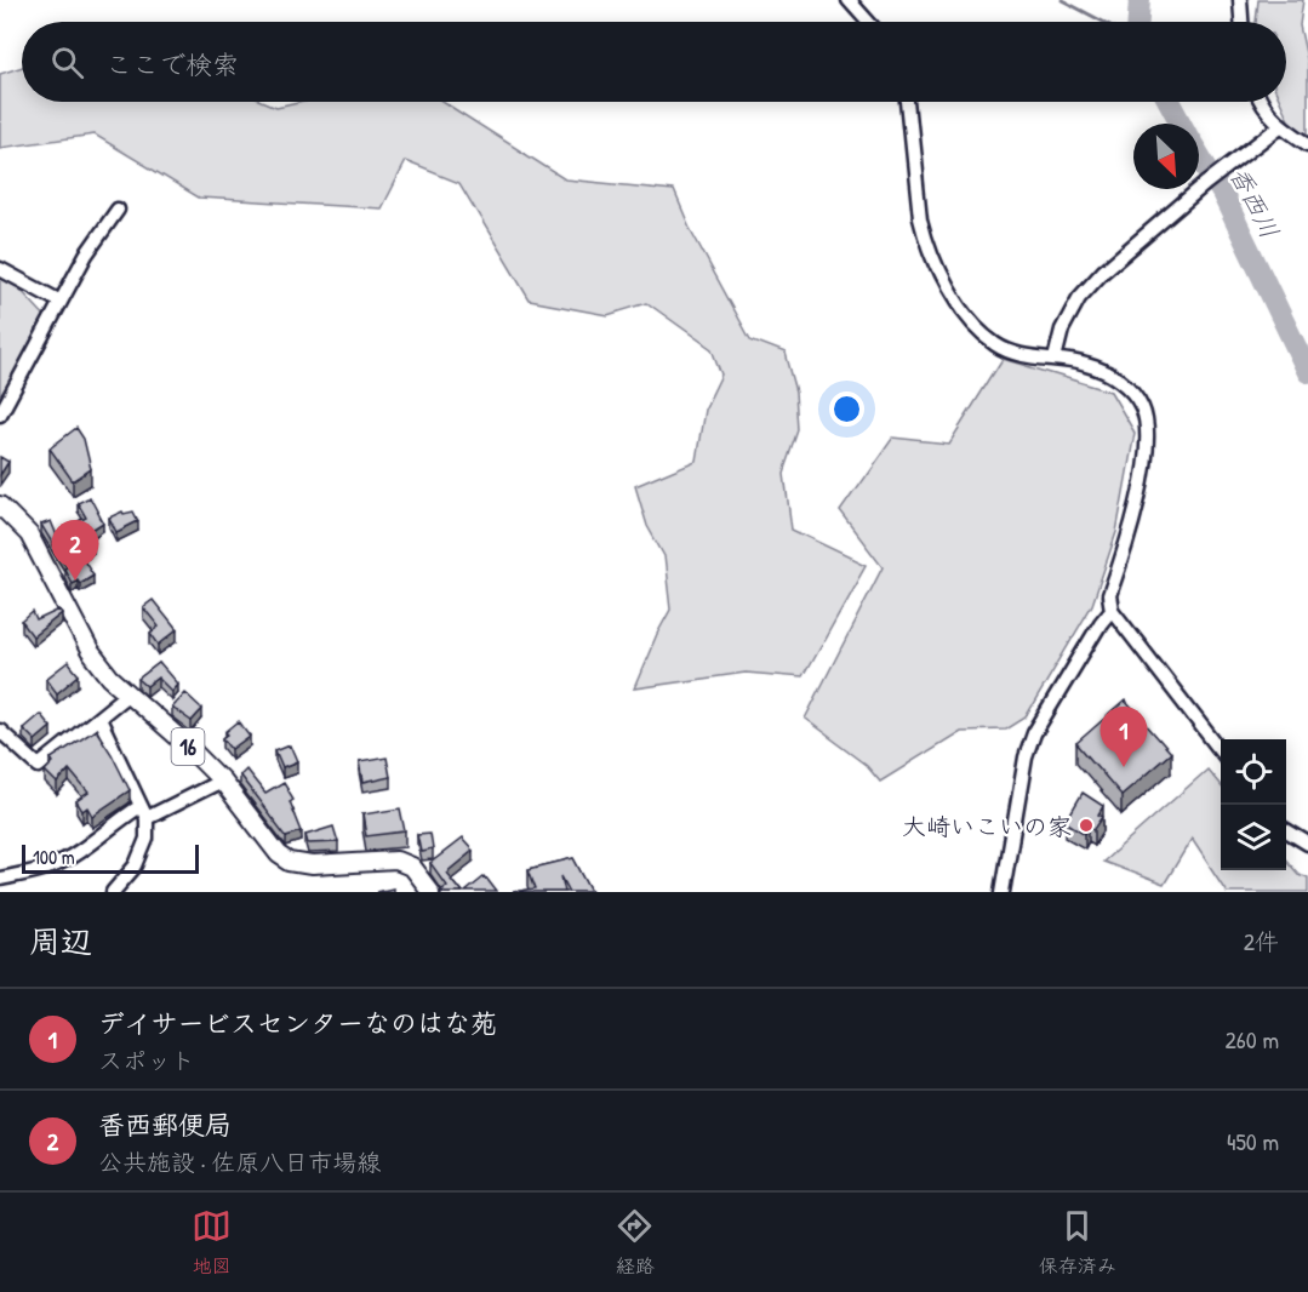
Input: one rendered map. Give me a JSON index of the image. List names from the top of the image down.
{
  "streets": {
    "main road": ["16"]
  },
  "water": ["香西川"],
  "places": ["大崎いこいの家"],
  "scale_bar": "100 m",
  "north": "bottom right",
  "page": {
    "search": "ここで検索",
    "pins": ["2", "1"],
    "scale": "100 m",
    "heading": ["周辺", "2件"],
    "list": [
      {
        "mark": "1",
        "name": "デイサービスセンターなのはな苑",
        "note": "スポット",
        "value": "260 m"
      },
      {
        "mark": "2",
        "name": "香西郵便局",
        "note": "公共施設 · 佐原八日市場線",
        "value": "450 m"
      }
    ],
    "nav": ["地図", "経路", "保存済み"]
  }
}
